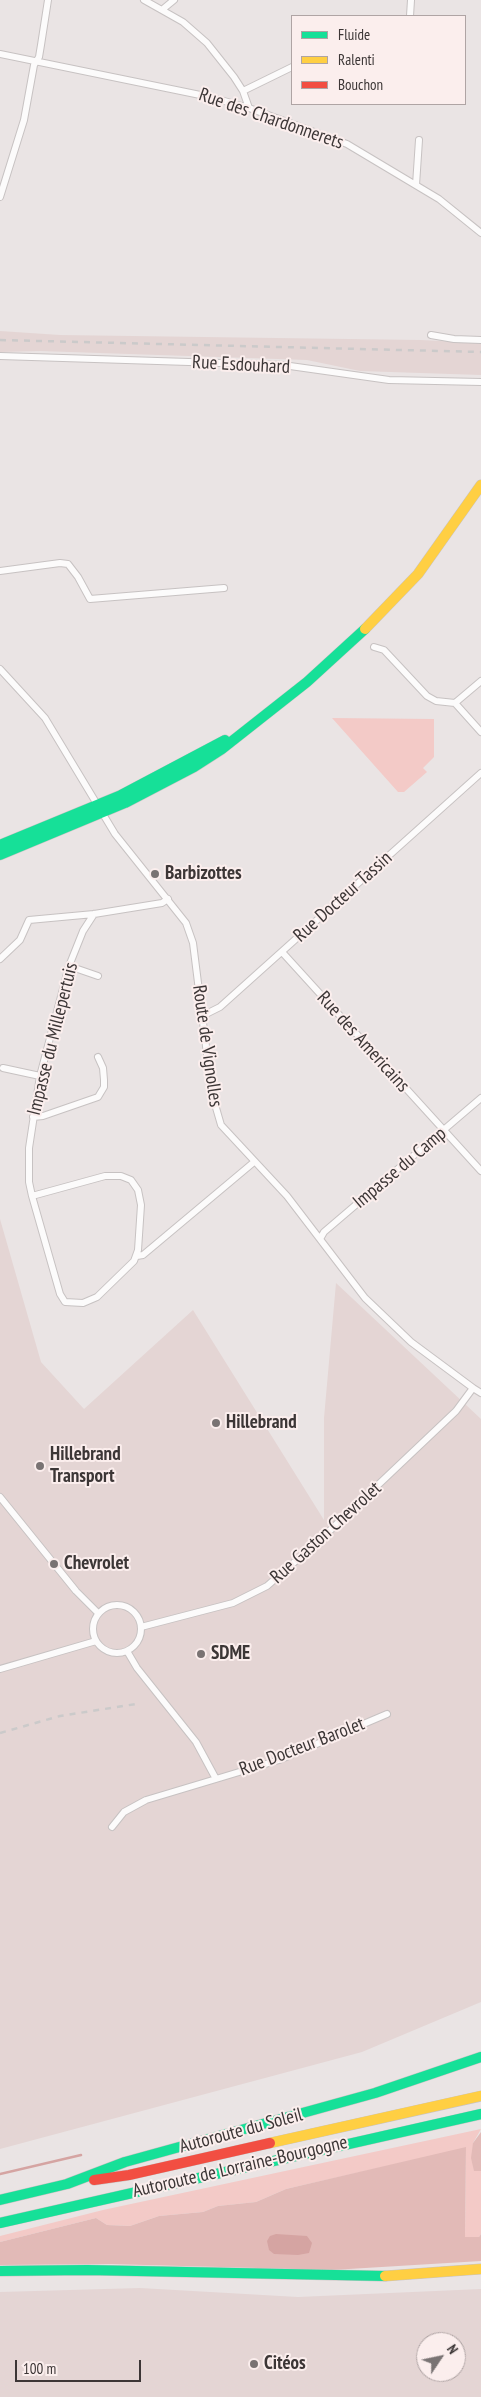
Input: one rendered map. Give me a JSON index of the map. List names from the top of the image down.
{
  "streets": {
    "main road": ["Autoroute du Soleil", "Autoroute de Lorraine-Bourgogne"],
    "street": [
      "Rue des Chardonnerets",
      "Rue Esdouhard",
      "Rue Docteur Tassin",
      "Impasse du Millepertuis",
      "Rue des Americains",
      "Route de Vignolles",
      "Impasse du Camp",
      "Rue Gaston Chevrolet",
      "Rue Docteur Barolet"
    ]
  },
  "crossings": [
    ["Rue Docteur Tassin", "Rue des Americains"],
    ["Rue Docteur Tassin", "Route de Vignolles"],
    ["Rue des Americains", "Impasse du Camp"],
    ["Route de Vignolles", "Impasse du Camp"],
    ["Route de Vignolles", "Rue Gaston Chevrolet"],
    ["Rue Gaston Chevrolet", "Rue Docteur Barolet"],
    ["Autoroute du Soleil", "Autoroute de Lorraine-Bourgogne"]
  ],
  "places": [
    "Barbizottes",
    "Hillebrand",
    "Hillebrand Transport",
    "Chevrolet",
    "SDME",
    "Citéos"
  ],
  "legend": ["Fluide", "Ralenti", "Bouchon"],
  "scale_bar": "100 m",
  "north": "top right"
}
